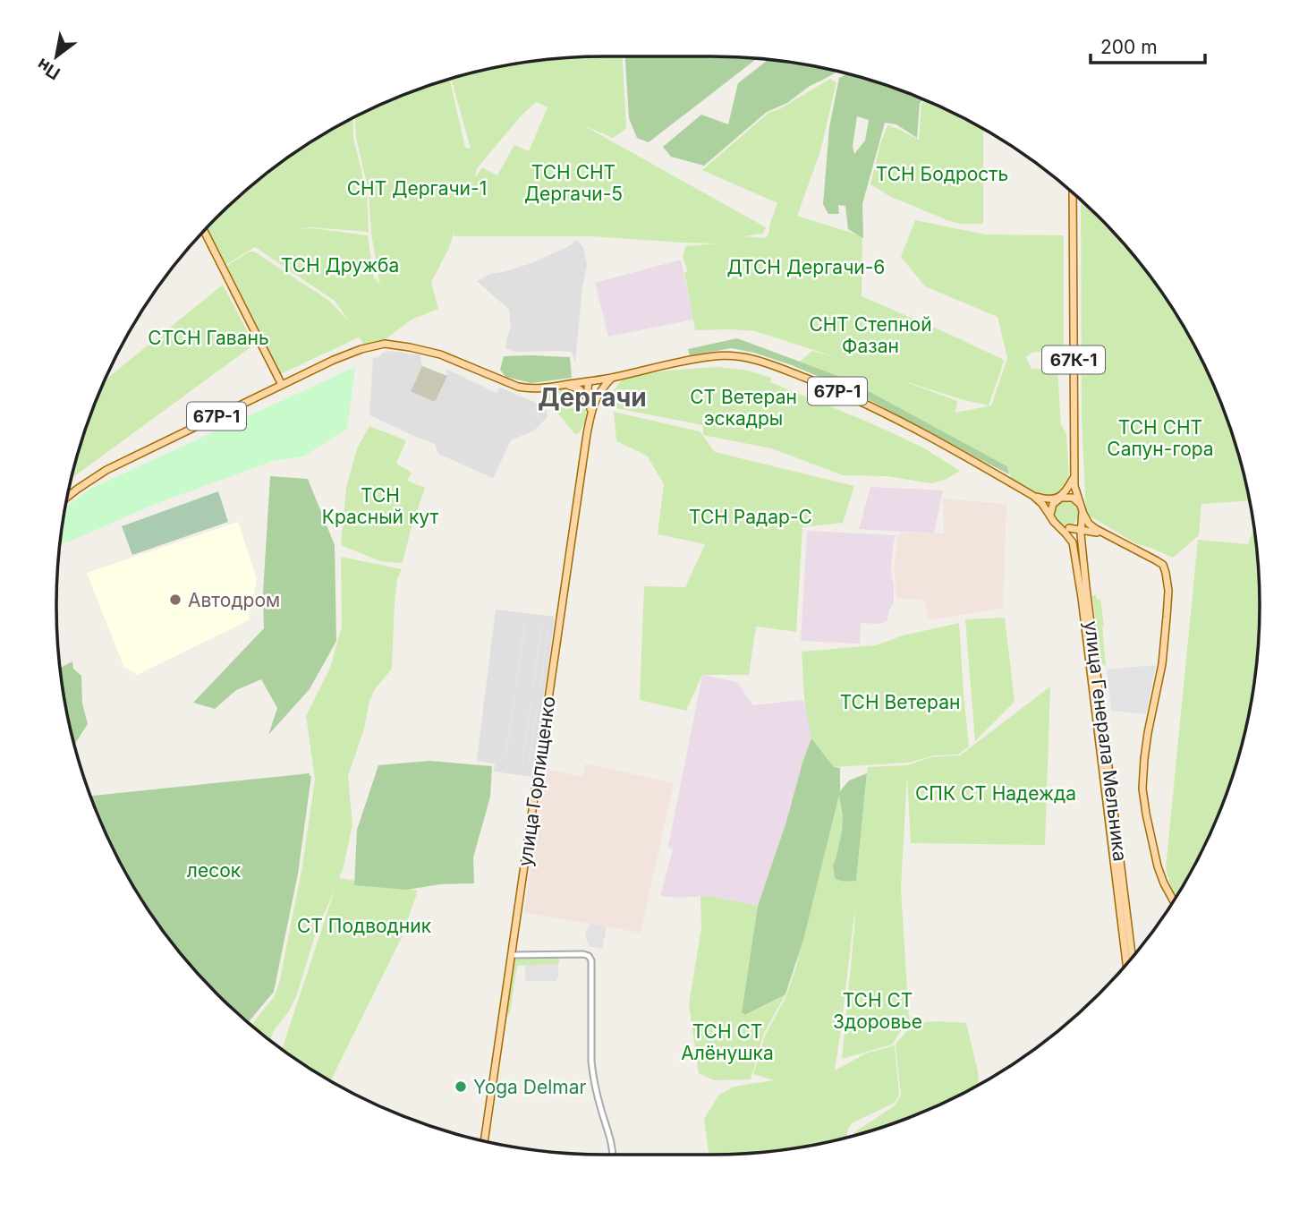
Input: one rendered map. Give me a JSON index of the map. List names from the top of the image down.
{
  "streets": {
    "main road": [
      "67К-1",
      "67Р-1",
      "улица Генерала Мельника",
      "улица Горпищенко"
    ]
  },
  "crossings": [
    ["67К-1", "67Р-1"],
    ["67К-1", "улица Генерала Мельника"],
    ["67Р-1", "улица Генерала Мельника"],
    ["67Р-1", "улица Горпищенко"]
  ],
  "districts": ["Дергачи"],
  "parks": [
    "ТСН СНТ Дергачи-5",
    "ТСН Бодрость",
    "СНТ Дергачи-1",
    "ТСН Дружба",
    "ДТСН Дергачи-6",
    "СНТ Степной Фазан",
    "СТСН Гавань",
    "СТ Ветеран эскадры",
    "ТСН СНТ Сапун-гора",
    "ТСН Красный кут",
    "ТСН Радар-С",
    "ТСН Ветеран",
    "СПК СТ Надежда",
    "лесок",
    "СТ Подводник",
    "ТСН СТ Здоровье",
    "ТСН СТ Алёнушка"
  ],
  "places": ["Автодром", "Yoga Delmar"],
  "scale_bar": "200 m",
  "north": "bottom left"
}
